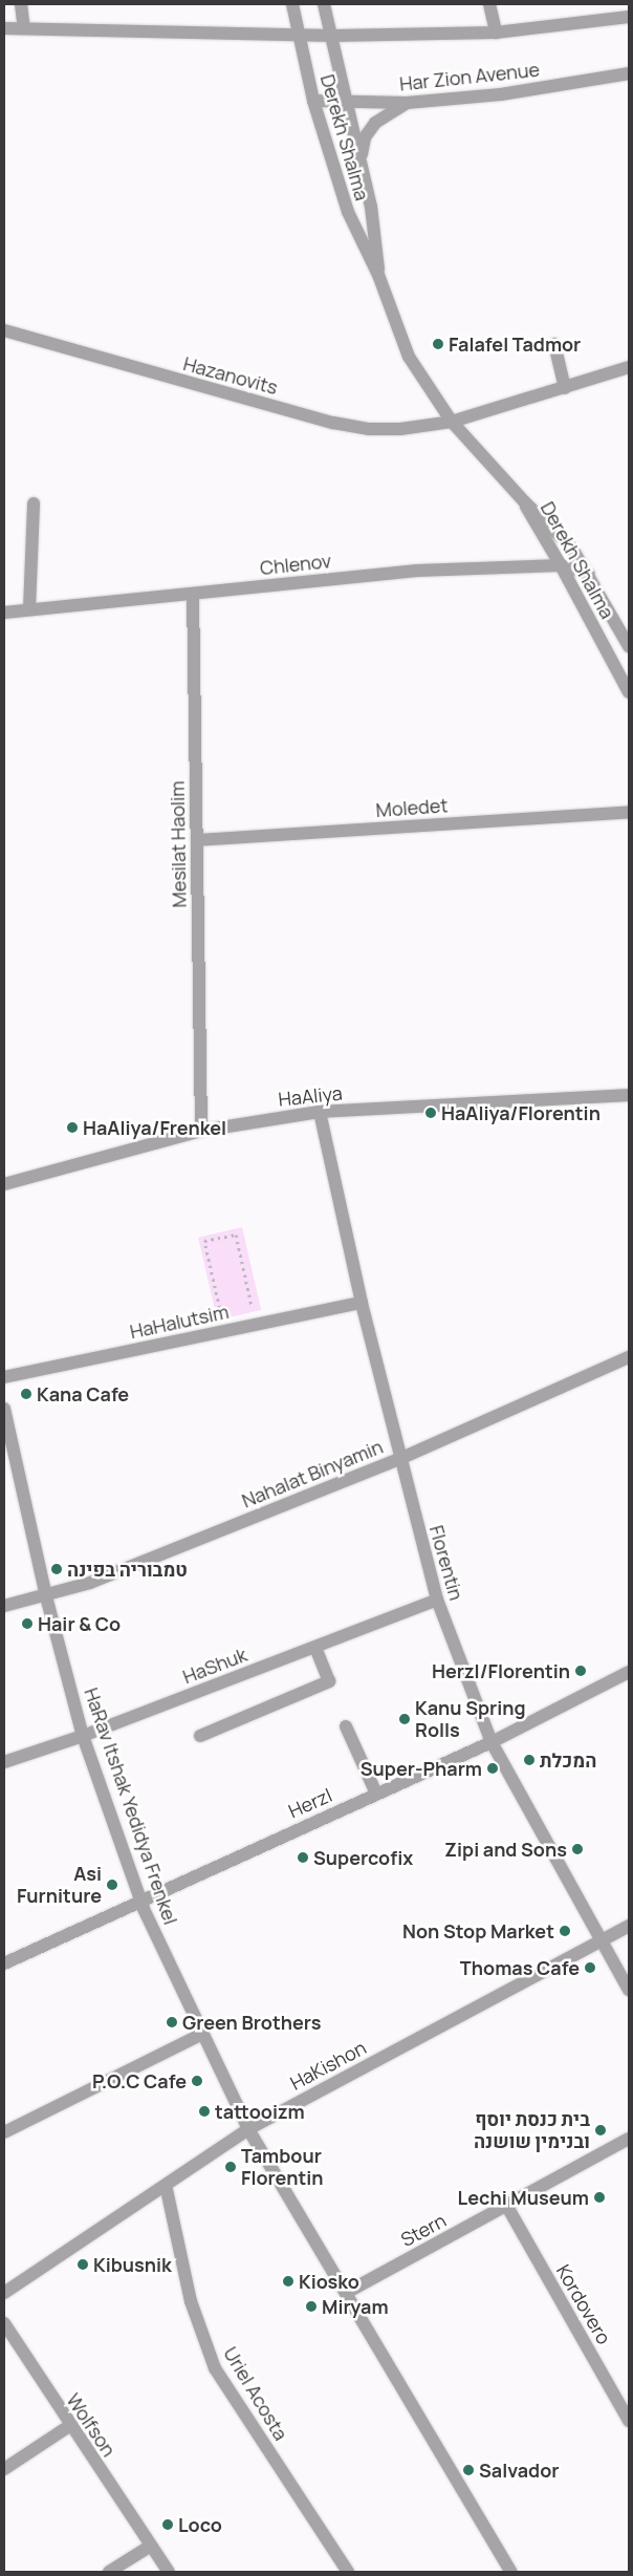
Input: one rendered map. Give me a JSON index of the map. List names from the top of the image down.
{
  "streets": {
    "street": [
      "Har Zion Avenue",
      "Derekh Shalma",
      "Hazanovits",
      "Chlenov",
      "Moledet",
      "Mesilat Haolim",
      "HaAliya",
      "HaHalutsim",
      "Nahalat Binyamin",
      "Florentin",
      "HaShuk",
      "Herzl",
      "HaRav Itshak Yedidya Frenkel",
      "HaKishon",
      "Stern",
      "Kordovero",
      "Uriel Acosta",
      "Wolfson"
    ]
  },
  "crossings": [
    ["Har Zion Avenue", "Derekh Shalma"],
    ["Derekh Shalma", "Hazanovits"],
    ["Derekh Shalma", "Chlenov"],
    ["Chlenov", "Mesilat Haolim"],
    ["Moledet", "Mesilat Haolim"],
    ["Mesilat Haolim", "HaAliya"],
    ["HaAliya", "Florentin"],
    ["HaHalutsim", "Florentin"],
    ["Nahalat Binyamin", "Florentin"],
    ["Nahalat Binyamin", "HaRav Itshak Yedidya Frenkel"],
    ["Florentin", "HaShuk"],
    ["Florentin", "Herzl"],
    ["Florentin", "HaKishon"],
    ["HaShuk", "HaRav Itshak Yedidya Frenkel"],
    ["Herzl", "HaRav Itshak Yedidya Frenkel"],
    ["HaRav Itshak Yedidya Frenkel", "HaKishon"],
    ["HaRav Itshak Yedidya Frenkel", "Stern"],
    ["HaKishon", "Uriel Acosta"],
    ["Stern", "Kordovero"]
  ],
  "places": [
    "Falafel Tadmor",
    "HaAliya/Florentin",
    "HaAliya/Frenkel",
    "Kana Cafe",
    "טמבוריה בפינה",
    "Hair & Co",
    "Herzl/Florentin",
    "Kanu Spring Rolls",
    "המכלת",
    "Super-Pharm",
    "Zipi and Sons",
    "Supercofix",
    "Asi Furniture",
    "Non Stop Market",
    "Thomas Cafe",
    "Green Brothers",
    "P.O.C Cafe",
    "tattooizm",
    "בית כנסת יוסף ובנימין שושנה",
    "Tambour Florentin",
    "Lechi Museum",
    "Kibusnik",
    "Kiosko",
    "Miryam",
    "Salvador",
    "Loco"
  ]
}
